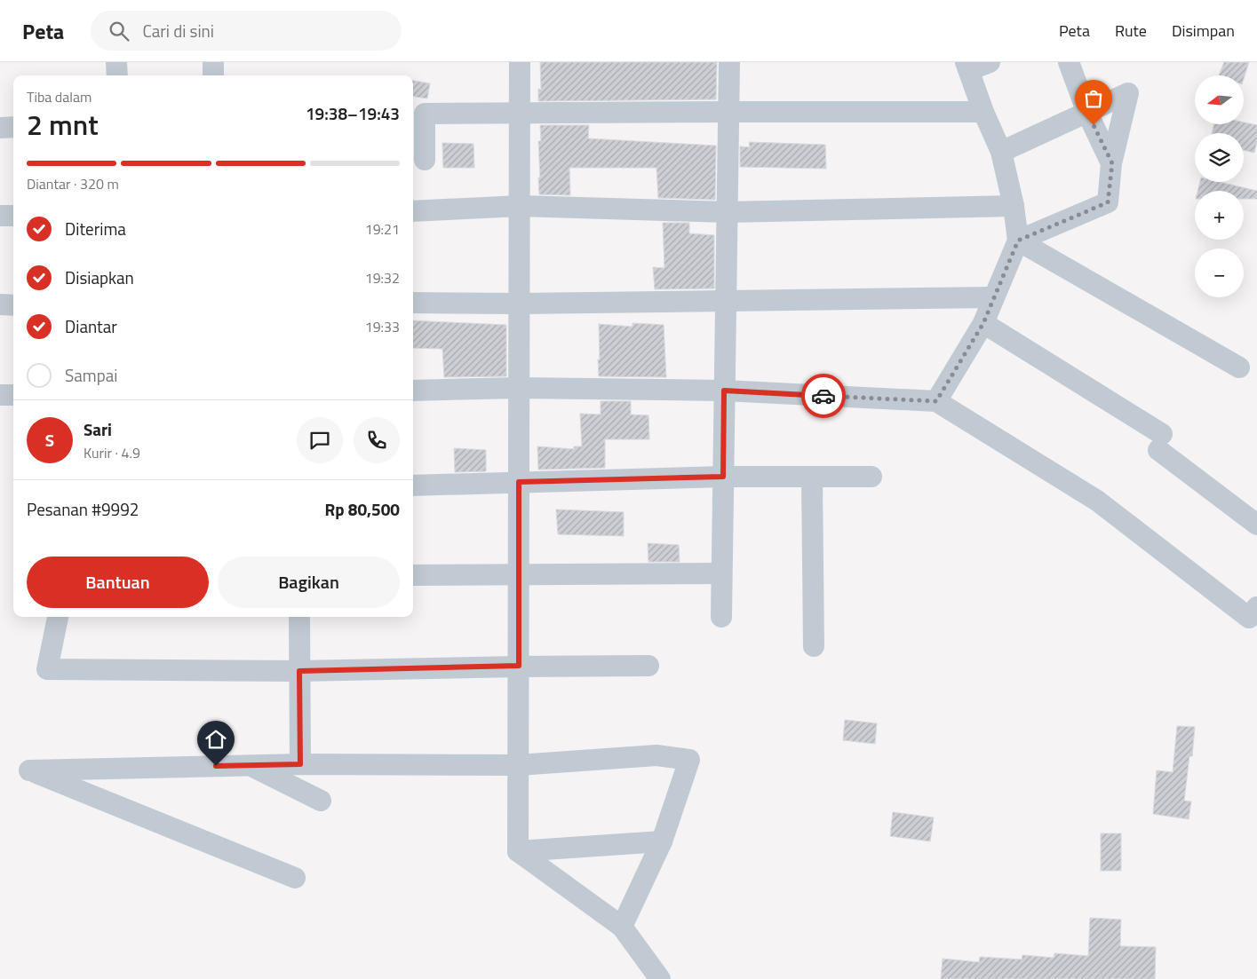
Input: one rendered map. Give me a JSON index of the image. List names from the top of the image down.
{
  "north": "left",
  "page": {
    "header": "Peta",
    "search": "Cari di sini",
    "nav": ["Peta", "Rute", "Disimpan"],
    "map_buttons": ["+", "−"],
    "heading": ["2 mnt", "Tiba dalam", "19:38–19:43"],
    "panel": [
      "Sari",
      "Kurir · 4.9",
      "Pesanan #9992",
      "Rp 80,500"
    ],
    "bar": "Diantar · 320 m",
    "list": [
      ["Diterima", "19:21"],
      ["Disiapkan", "19:32"],
      ["Diantar", "19:33"],
      "Sampai"
    ],
    "round": "S",
    "buttons": ["Bantuan", "Bagikan"]
  }
}
